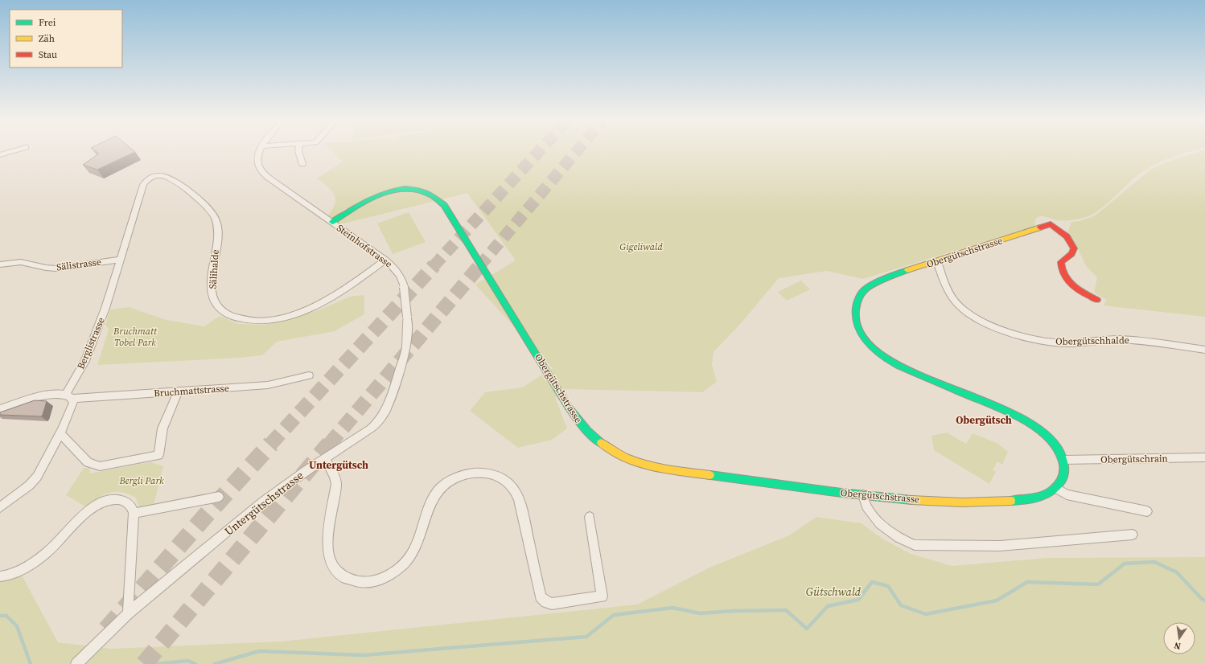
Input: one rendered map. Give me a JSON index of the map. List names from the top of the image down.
{
  "streets": {
    "street": [
      "Steinhofstrasse",
      "Obergütschstrasse",
      "Sälistrasse",
      "Sälihalde",
      "Obergütschhalde",
      "Berglistrasse",
      "Bruchmattstrasse",
      "Obergütschrain",
      "Untergütschstrasse"
    ]
  },
  "crossings": [
    ["Steinhofstrasse", "Obergütschstrasse"],
    ["Steinhofstrasse", "Sälihalde"],
    ["Steinhofstrasse", "Untergütschstrasse"],
    ["Obergütschstrasse", "Obergütschhalde"],
    ["Obergütschstrasse", "Obergütschrain"],
    ["Sälistrasse", "Berglistrasse"],
    ["Sälihalde", "Berglistrasse"],
    ["Berglistrasse", "Bruchmattstrasse"]
  ],
  "districts": ["Obergütsch", "Untergütsch"],
  "parks": [
    "Gigeliwald",
    "Bruchmatt Tobel Park",
    "Bergli Park",
    "Gütschwald"
  ],
  "legend": ["Frei", "Zäh", "Stau"],
  "north": "bottom"
}
